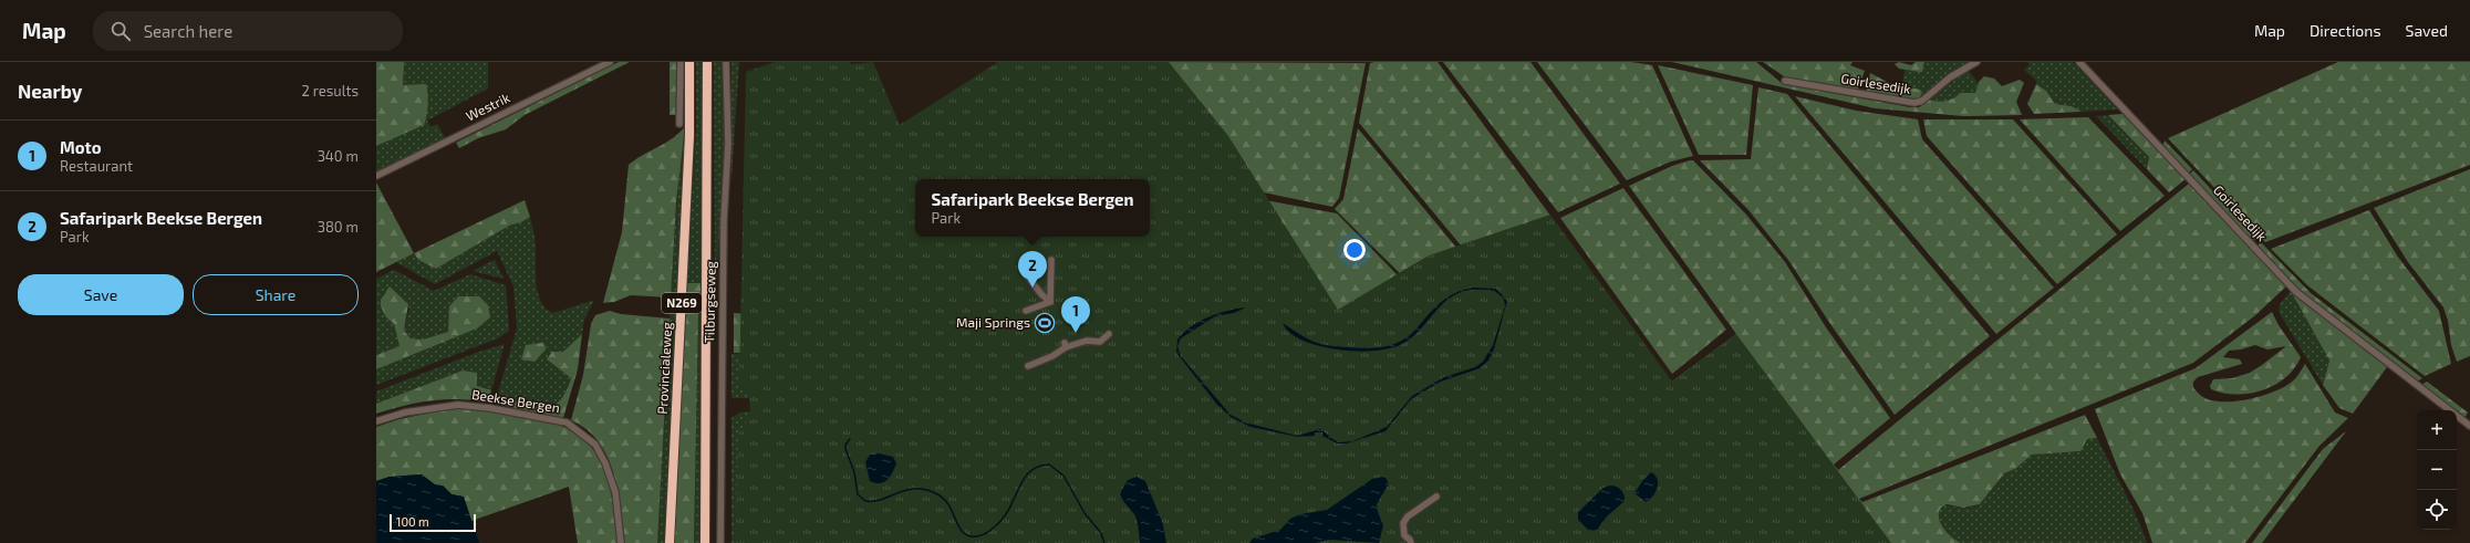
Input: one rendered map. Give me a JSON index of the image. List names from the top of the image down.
{
  "streets": {
    "highway": ["N269", "Provincialeweg"],
    "street": [
      "Goirlesedijk",
      "Westrik",
      "Tilburgseweg",
      "Beekse Bergen"
    ]
  },
  "places": {
    "sports": ["Maji Springs"]
  },
  "scale_bar": "100 m",
  "page": {
    "header": "Map",
    "search": "Search here",
    "nav": ["Map", "Directions", "Saved"],
    "heading": ["Nearby", "2 results"],
    "list": [
      {
        "mark": "1",
        "name": "Moto",
        "note": "Restaurant",
        "value": "340 m"
      },
      {
        "mark": "2",
        "name": "Safaripark Beekse Bergen",
        "note": "Park",
        "value": "380 m"
      }
    ],
    "popup": ["Safaripark Beekse Bergen", "Park"],
    "pins": ["2", "1"],
    "buttons": ["Save", "Share"],
    "map_buttons": ["+", "−"],
    "scale": "100 m"
  }
}
